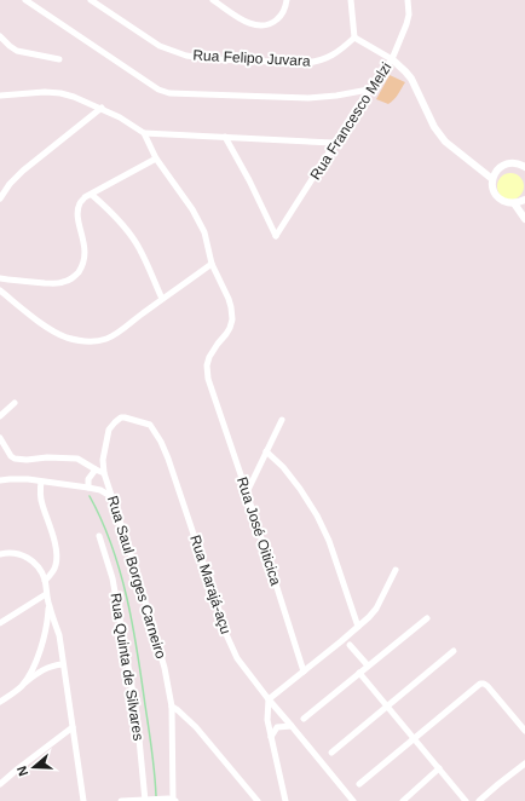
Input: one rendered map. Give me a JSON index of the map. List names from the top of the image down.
{
  "streets": {
    "street": [
      "Rua Felipo Juvara",
      "Rua Francesco Melzi",
      "Rua José Oiticica",
      "Rua Saul Borges Carneiro",
      "Rua Marajá-açu",
      "Rua Quinta de Silvares"
    ]
  },
  "crossings": [
    ["Rua Saul Borges Carneiro", "Rua Marajá-açu"]
  ],
  "north": "left"
}
